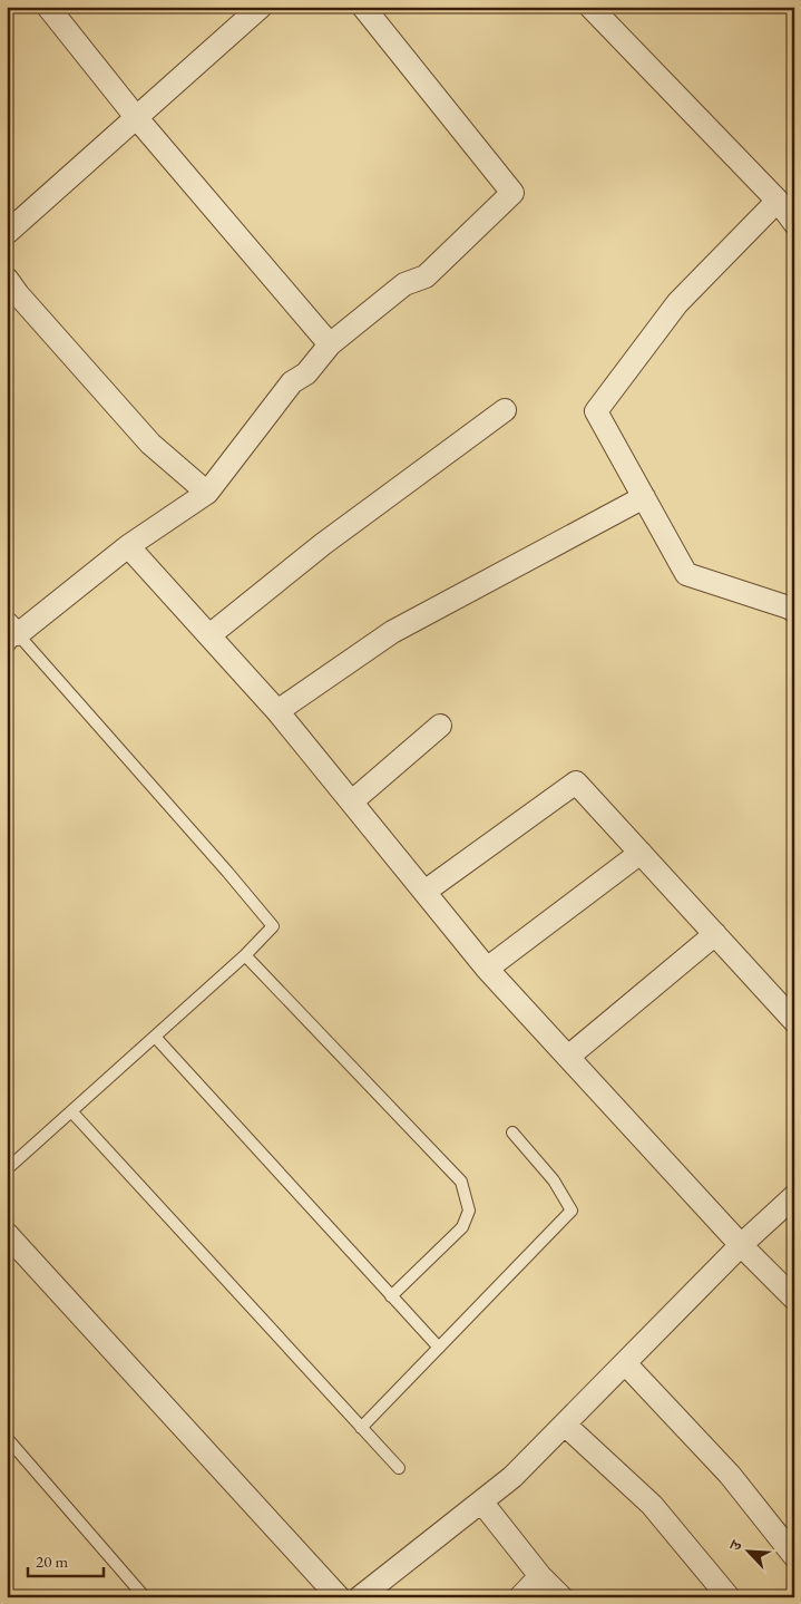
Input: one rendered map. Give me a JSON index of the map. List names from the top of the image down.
{
  "scale_bar": "20 m",
  "north": "top left"
}
